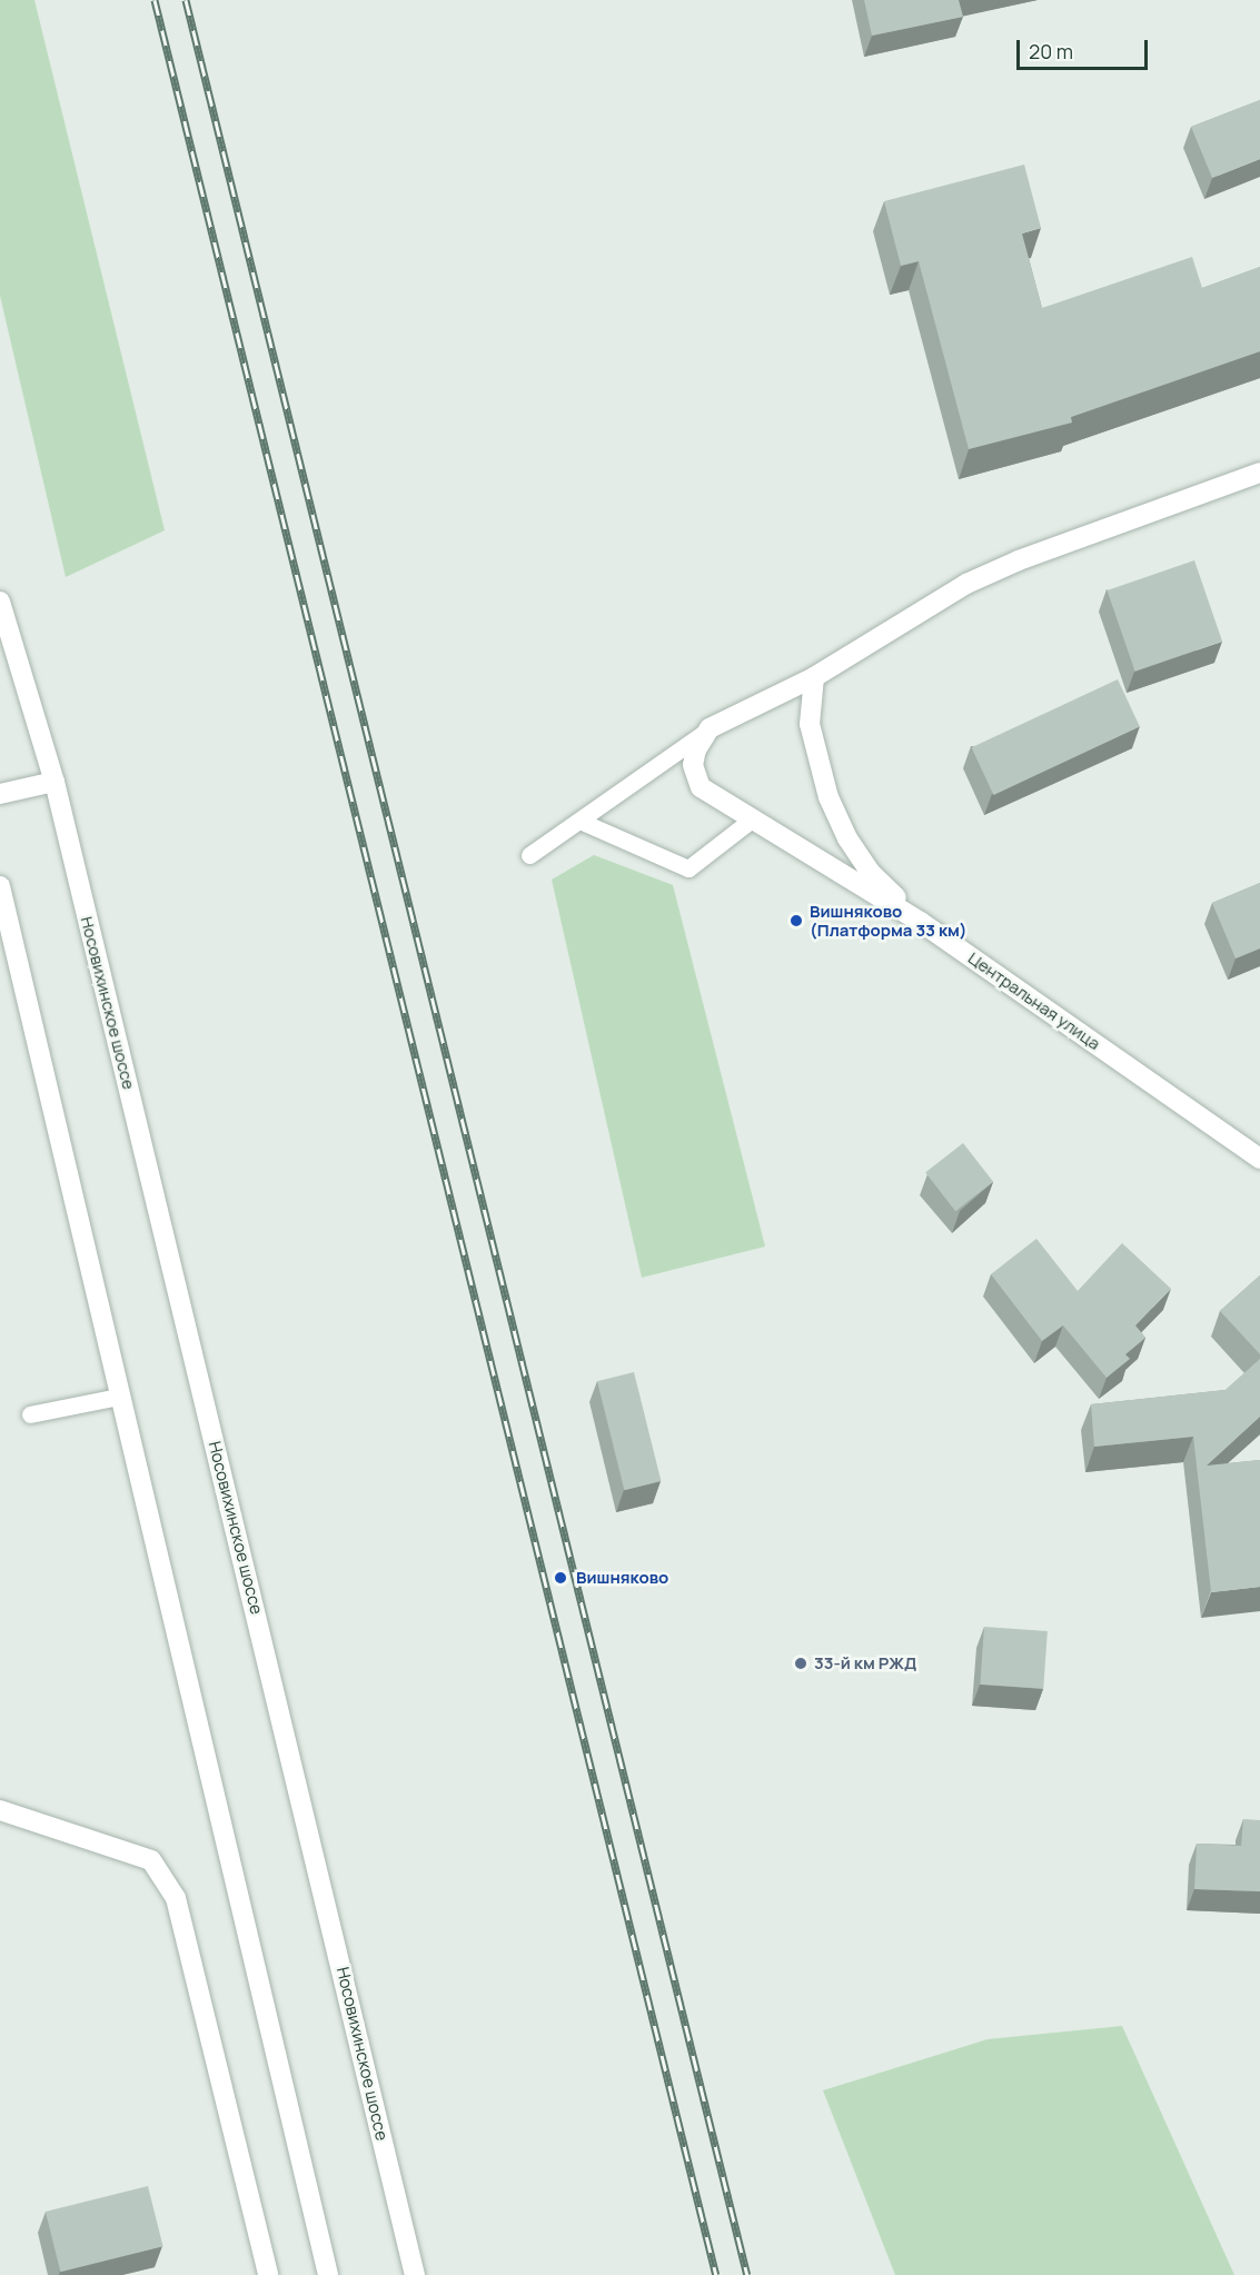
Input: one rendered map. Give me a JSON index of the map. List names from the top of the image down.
{
  "streets": {
    "main road": ["Центральная улица", "Носовихинское шоссе"]
  },
  "places": ["Вишняково (Платформа 33 км)", "Вишняково", "33-й км РЖД"],
  "scale_bar": "20 m"
}
